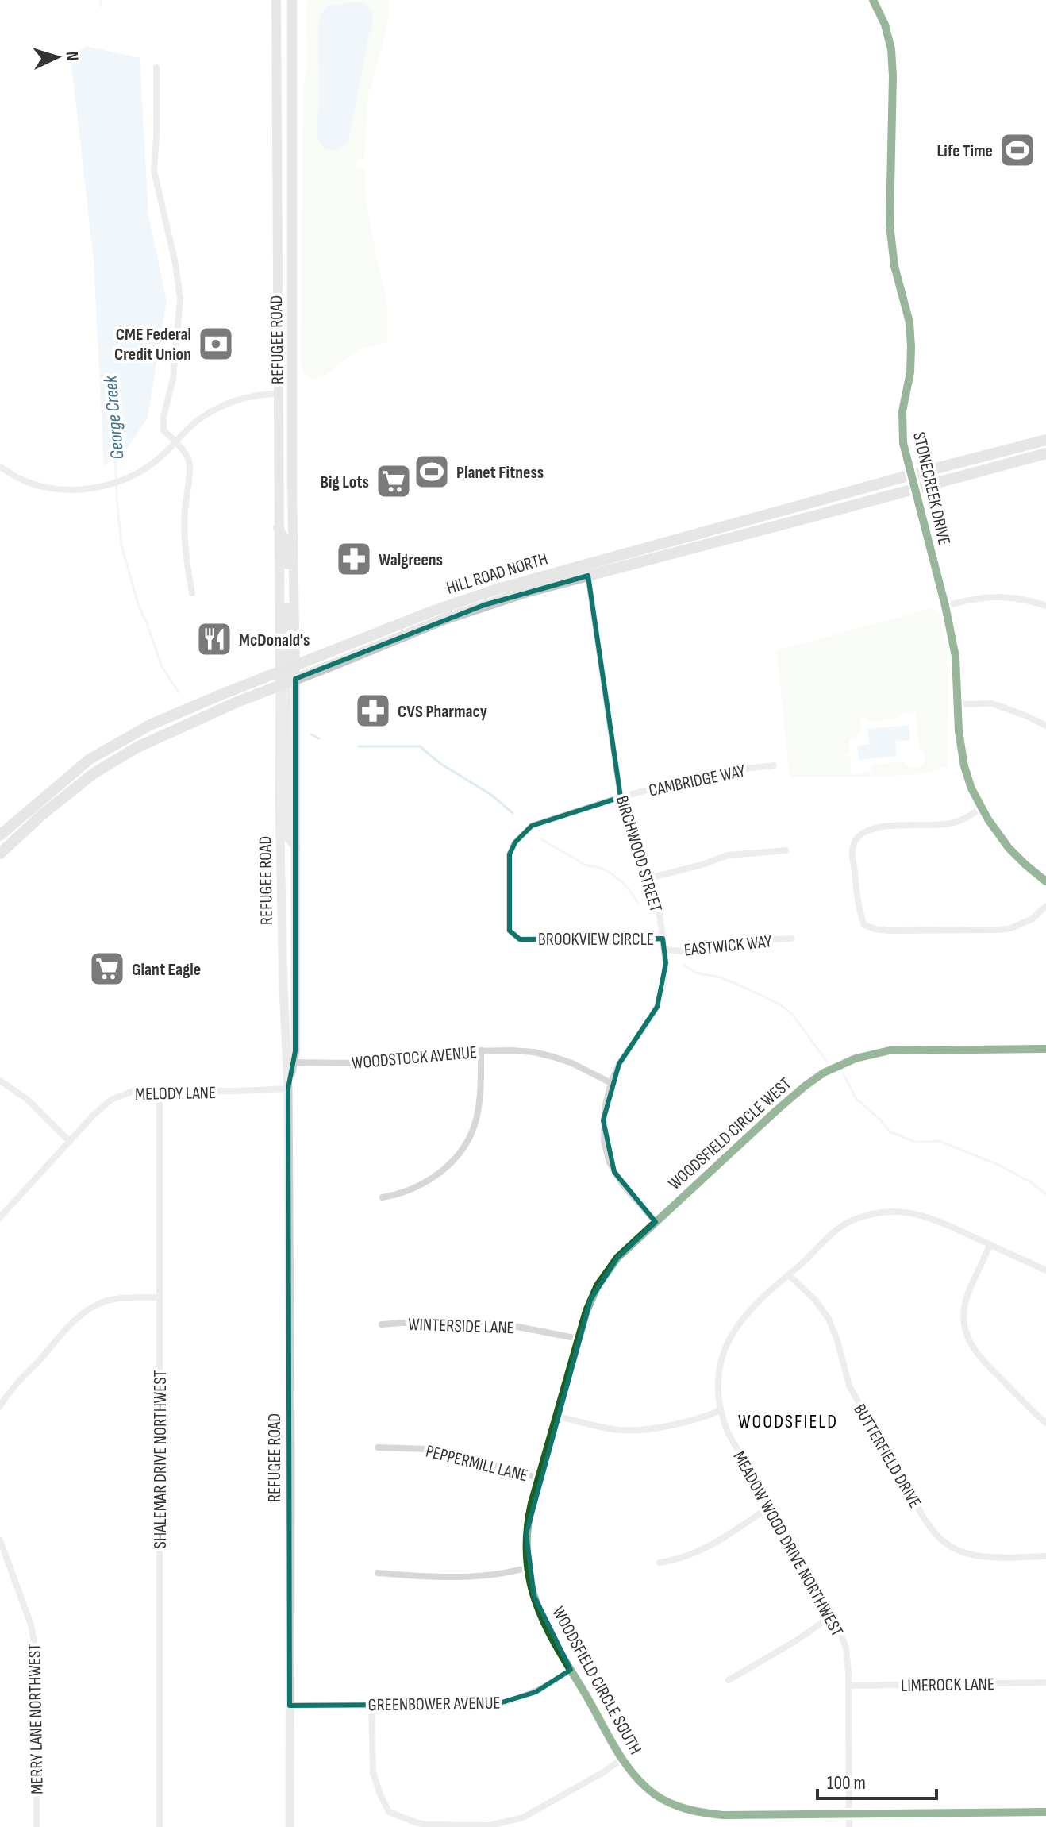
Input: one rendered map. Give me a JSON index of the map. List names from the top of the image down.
{
  "streets": {
    "highway": ["HILL ROAD NORTH"],
    "main road": ["REFUGEE ROAD"],
    "street": [
      "STONECREEK DRIVE",
      "CAMBRIDGE WAY",
      "BIRCHWOOD STREET",
      "BROOKVIEW CIRCLE",
      "EASTWICK WAY",
      "WOODSTOCK AVENUE",
      "MELODY LANE",
      "WOODSFIELD CIRCLE WEST",
      "WINTERSIDE LANE",
      "BUTTERFIELD DRIVE",
      "SHALEMAR DRIVE NORTHWEST",
      "PEPPERMILL LANE",
      "MEADOW WOOD DRIVE NORTHWEST",
      "WOODSFIELD CIRCLE SOUTH",
      "LIMEROCK LANE",
      "GREENBOWER AVENUE",
      "MERRY LANE NORTHWEST"
    ]
  },
  "crossings": [
    ["REFUGEE ROAD", "HILL ROAD NORTH"],
    ["REFUGEE ROAD", "WOODSTOCK AVENUE"],
    ["REFUGEE ROAD", "MELODY LANE"],
    ["REFUGEE ROAD", "GREENBOWER AVENUE"],
    ["STONECREEK DRIVE", "HILL ROAD NORTH"],
    ["HILL ROAD NORTH", "BIRCHWOOD STREET"],
    ["CAMBRIDGE WAY", "BIRCHWOOD STREET"],
    ["CAMBRIDGE WAY", "BROOKVIEW CIRCLE"],
    ["BIRCHWOOD STREET", "BROOKVIEW CIRCLE"],
    ["BIRCHWOOD STREET", "EASTWICK WAY"],
    ["BIRCHWOOD STREET", "WOODSTOCK AVENUE"],
    ["BIRCHWOOD STREET", "WOODSFIELD CIRCLE WEST"],
    ["MELODY LANE", "SHALEMAR DRIVE NORTHWEST"],
    ["WOODSFIELD CIRCLE WEST", "WINTERSIDE LANE"],
    ["WOODSFIELD CIRCLE WEST", "WOODSFIELD CIRCLE SOUTH"],
    ["BUTTERFIELD DRIVE", "MEADOW WOOD DRIVE NORTHWEST"],
    ["PEPPERMILL LANE", "WOODSFIELD CIRCLE SOUTH"],
    ["MEADOW WOOD DRIVE NORTHWEST", "WOODSFIELD CIRCLE SOUTH"],
    ["MEADOW WOOD DRIVE NORTHWEST", "LIMEROCK LANE"],
    ["WOODSFIELD CIRCLE SOUTH", "GREENBOWER AVENUE"]
  ],
  "districts": ["WOODSFIELD"],
  "water": ["George Creek"],
  "places": {
    "sports": ["Life Time", "Planet Fitness"],
    "bank": ["CME Federal Credit Union"],
    "supermarket": ["Big Lots", "Giant Eagle"],
    "pharmacy": ["Walgreens", "CVS Pharmacy"],
    "restaurant": ["McDonald's"]
  },
  "scale_bar": "100 m",
  "north": "right"
}
